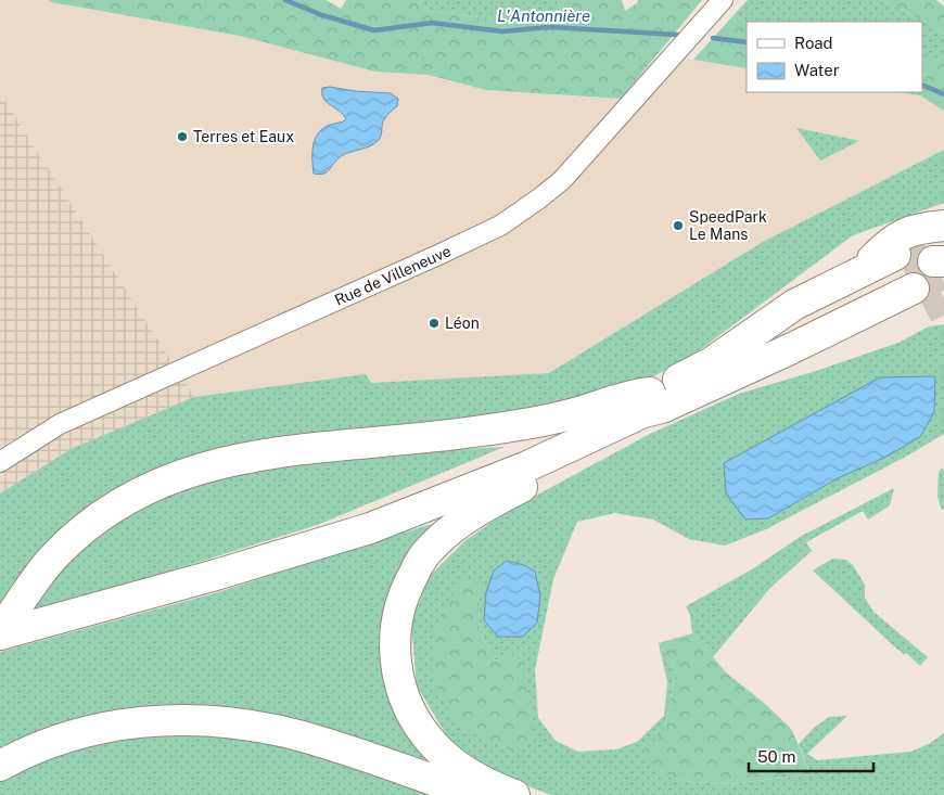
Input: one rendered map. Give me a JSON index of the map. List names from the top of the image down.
{
  "streets": {
    "street": ["Rue de Villeneuve"]
  },
  "water": ["L'Antonnière"],
  "places": ["Terres et Eaux", "SpeedPark Le Mans", "Léon"],
  "legend": ["Road", "Water"],
  "scale_bar": "50 m"
}
